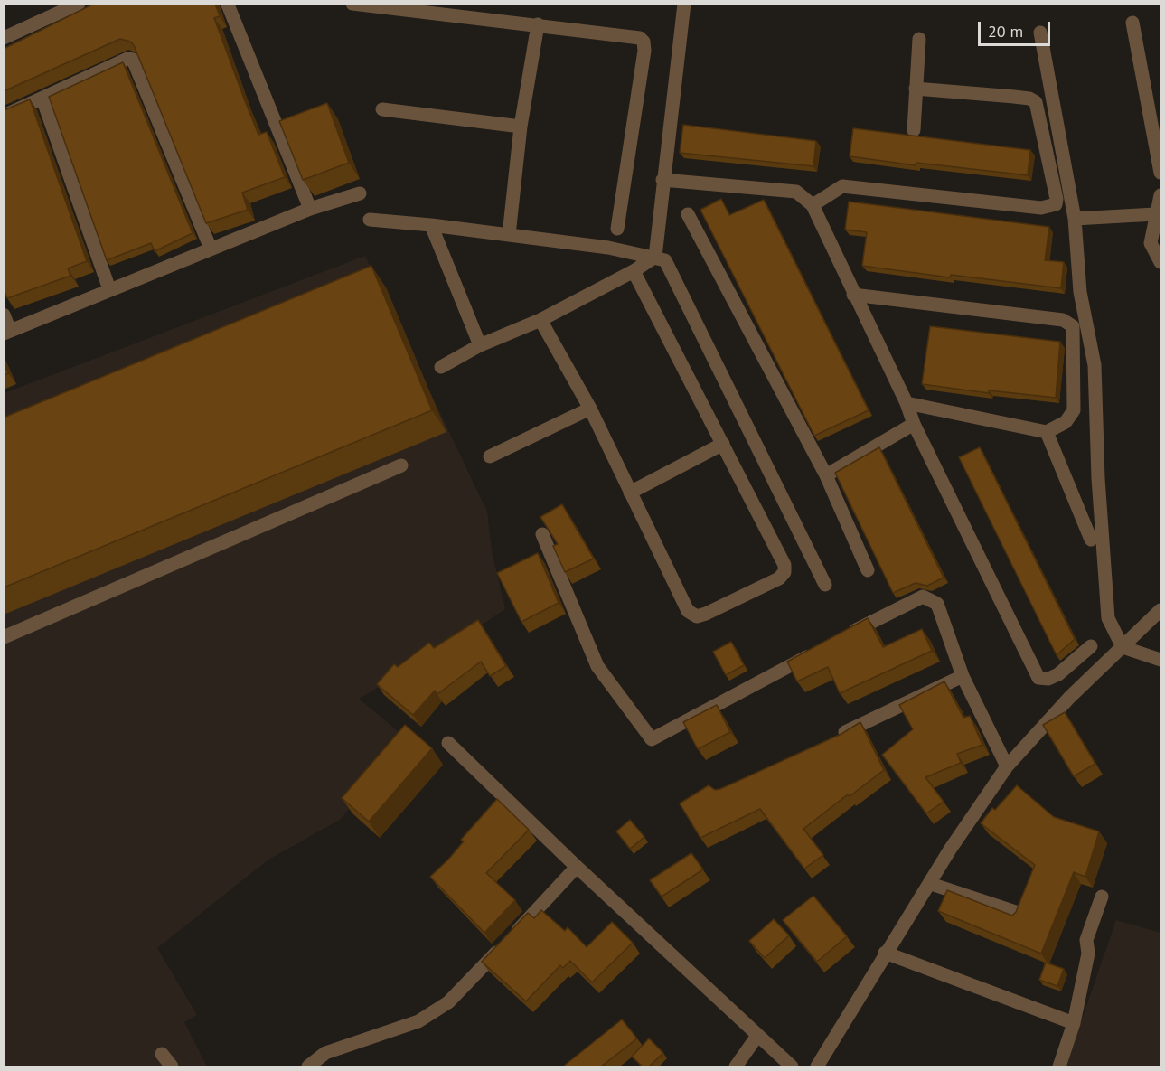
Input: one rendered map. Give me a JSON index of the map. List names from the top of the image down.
{
  "scale_bar": "20 m"
}
